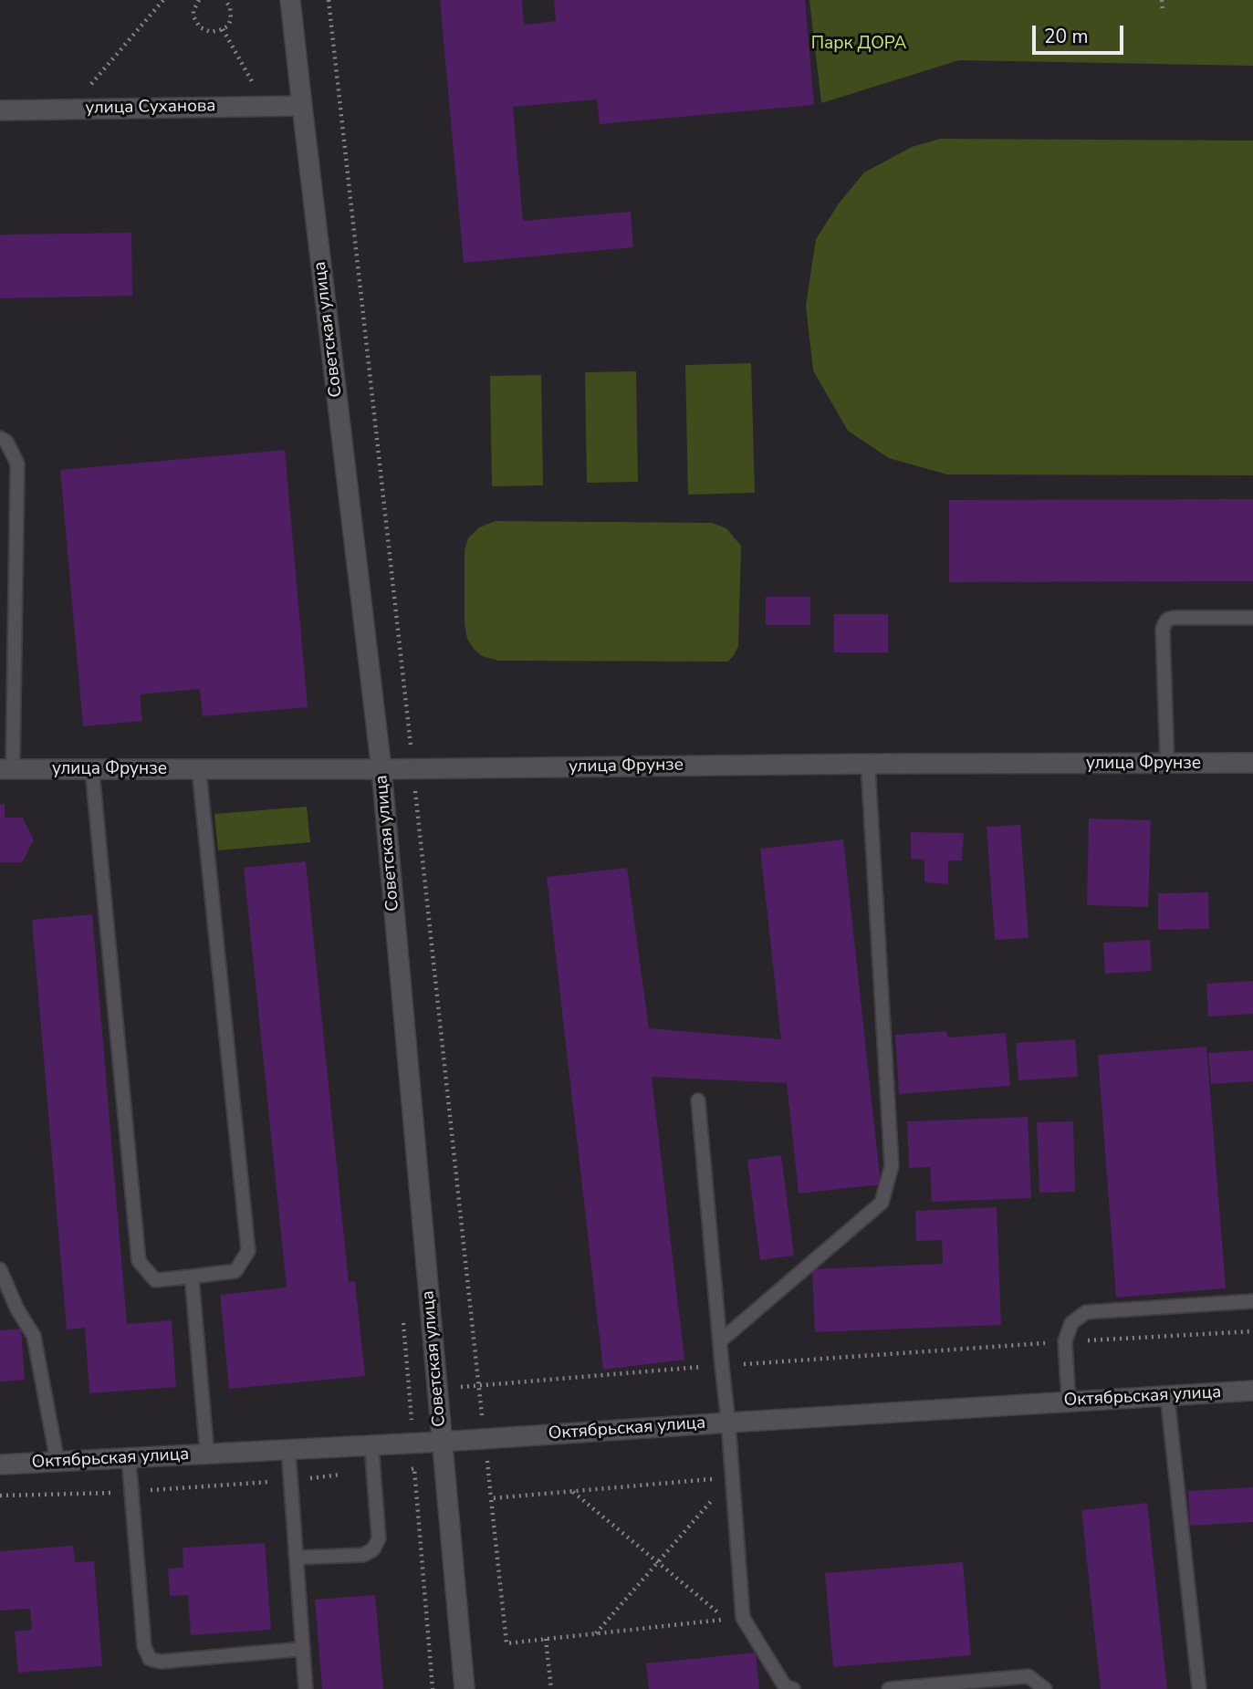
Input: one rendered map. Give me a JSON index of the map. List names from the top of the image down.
{
  "streets": {
    "street": [
      "улица Суханова",
      "Советская улица",
      "улица Фрунзе",
      "Октябрьская улица"
    ]
  },
  "crossings": [
    ["улица Суханова", "Советская улица"],
    ["Советская улица", "улица Фрунзе"],
    ["Советская улица", "Октябрьская улица"]
  ],
  "parks": ["Парк ДОРА"],
  "scale_bar": "20 m"
}
